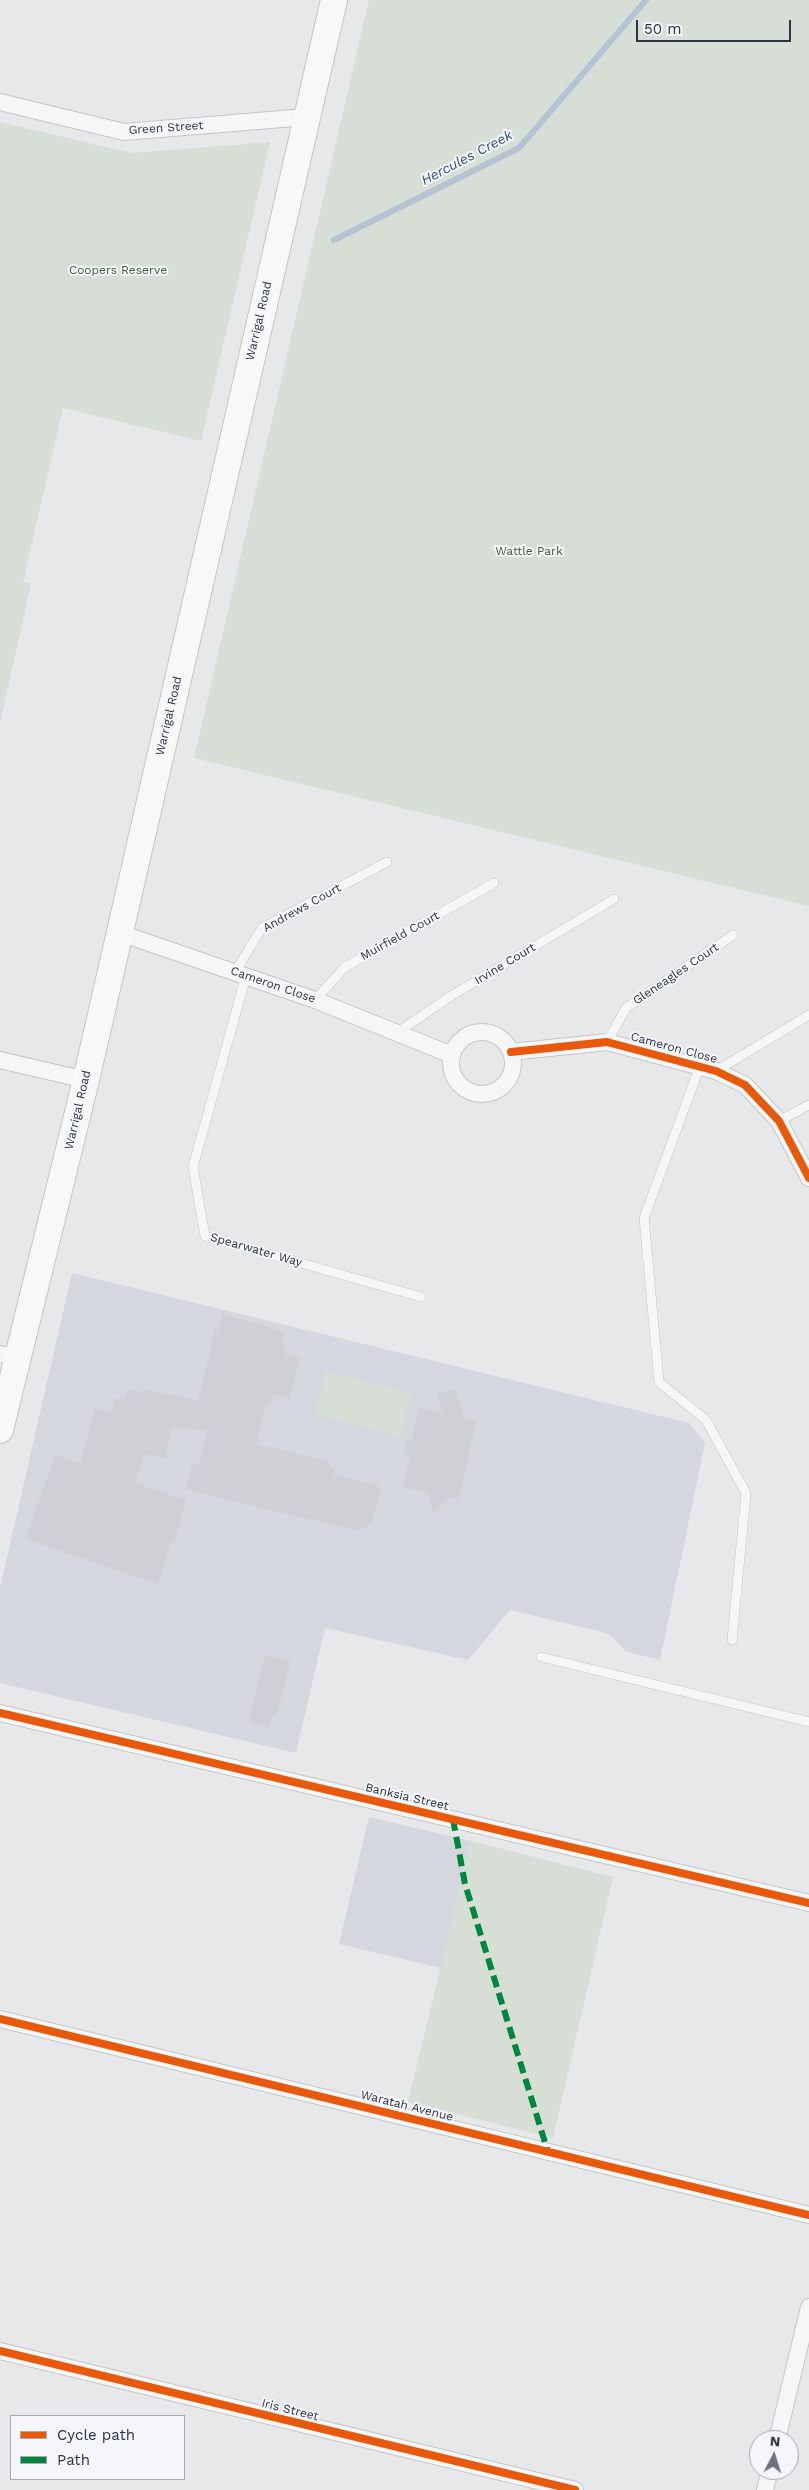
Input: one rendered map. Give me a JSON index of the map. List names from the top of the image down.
{
  "streets": {
    "main road": ["Warrigal Road"],
    "street": [
      "Green Street",
      "Cameron Close",
      "Banksia Street",
      "Waratah Avenue",
      "Iris Street"
    ],
    "lane": [
      "Andrews Court",
      "Muirfield Court",
      "Irvine Court",
      "Gleneagles Court",
      "Spearwater Way"
    ]
  },
  "crossings": [
    ["Green Street", "Warrigal Road"],
    ["Warrigal Road", "Cameron Close"],
    ["Andrews Court", "Cameron Close"],
    ["Andrews Court", "Spearwater Way"],
    ["Muirfield Court", "Cameron Close"],
    ["Irvine Court", "Cameron Close"],
    ["Gleneagles Court", "Cameron Close"],
    ["Cameron Close", "Spearwater Way"]
  ],
  "water": ["Hercules Creek"],
  "parks": ["Coopers Reserve", "Wattle Park"],
  "legend": ["Cycle path", "Path"],
  "scale_bar": "50 m",
  "north": "top"
}
